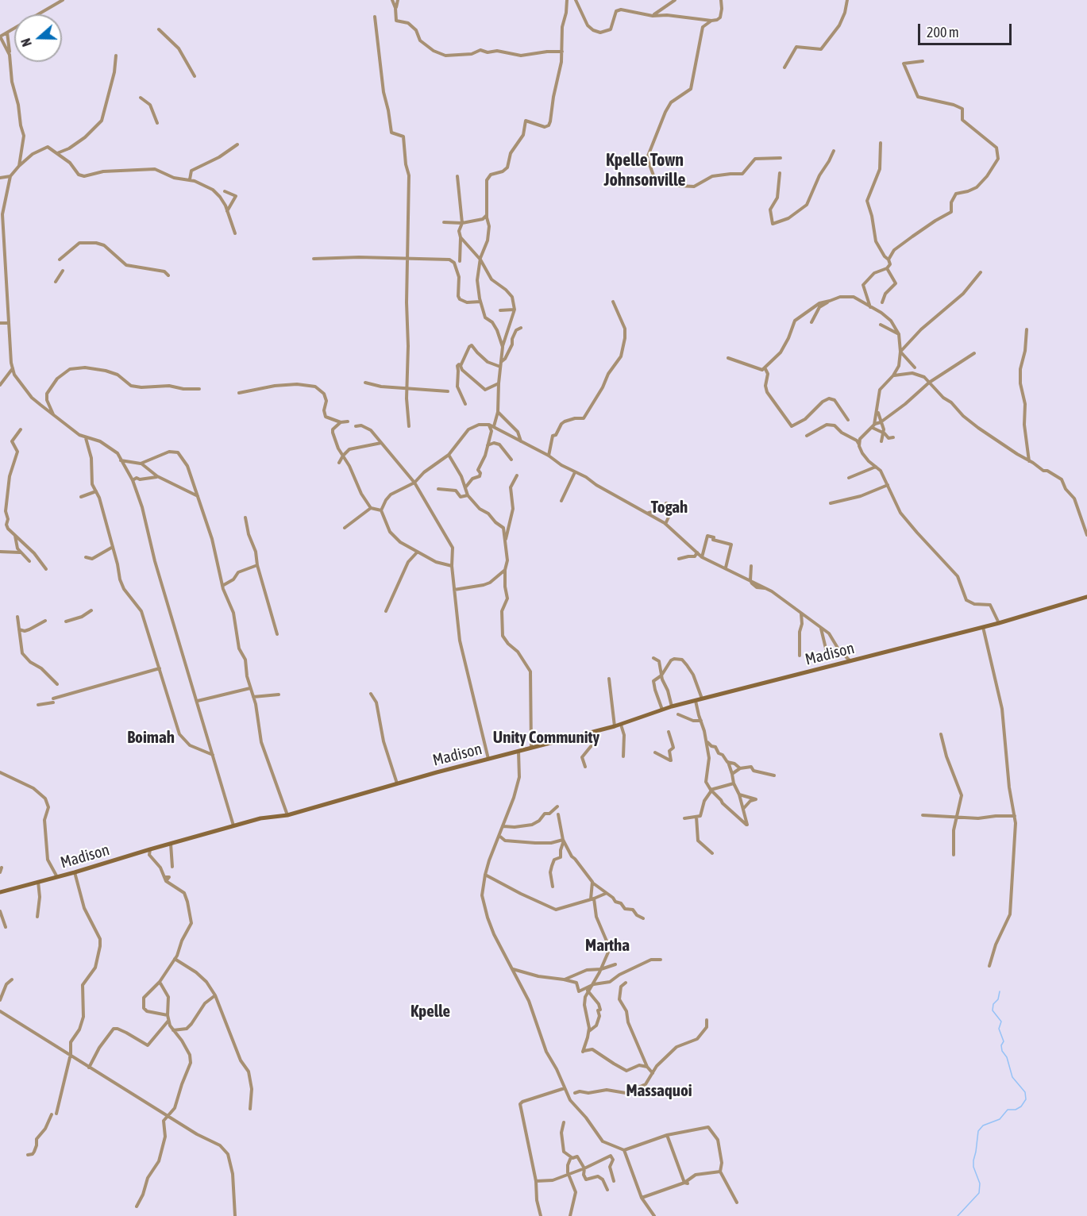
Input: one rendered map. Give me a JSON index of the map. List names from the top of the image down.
{
  "streets": {
    "street": ["Madison"]
  },
  "districts": [
    "Kpelle Town Johnsonville",
    "Togah",
    "Boimah",
    "Unity Community",
    "Martha",
    "Kpelle",
    "Massaquoi"
  ],
  "scale_bar": "200 m",
  "north": "left"
}
